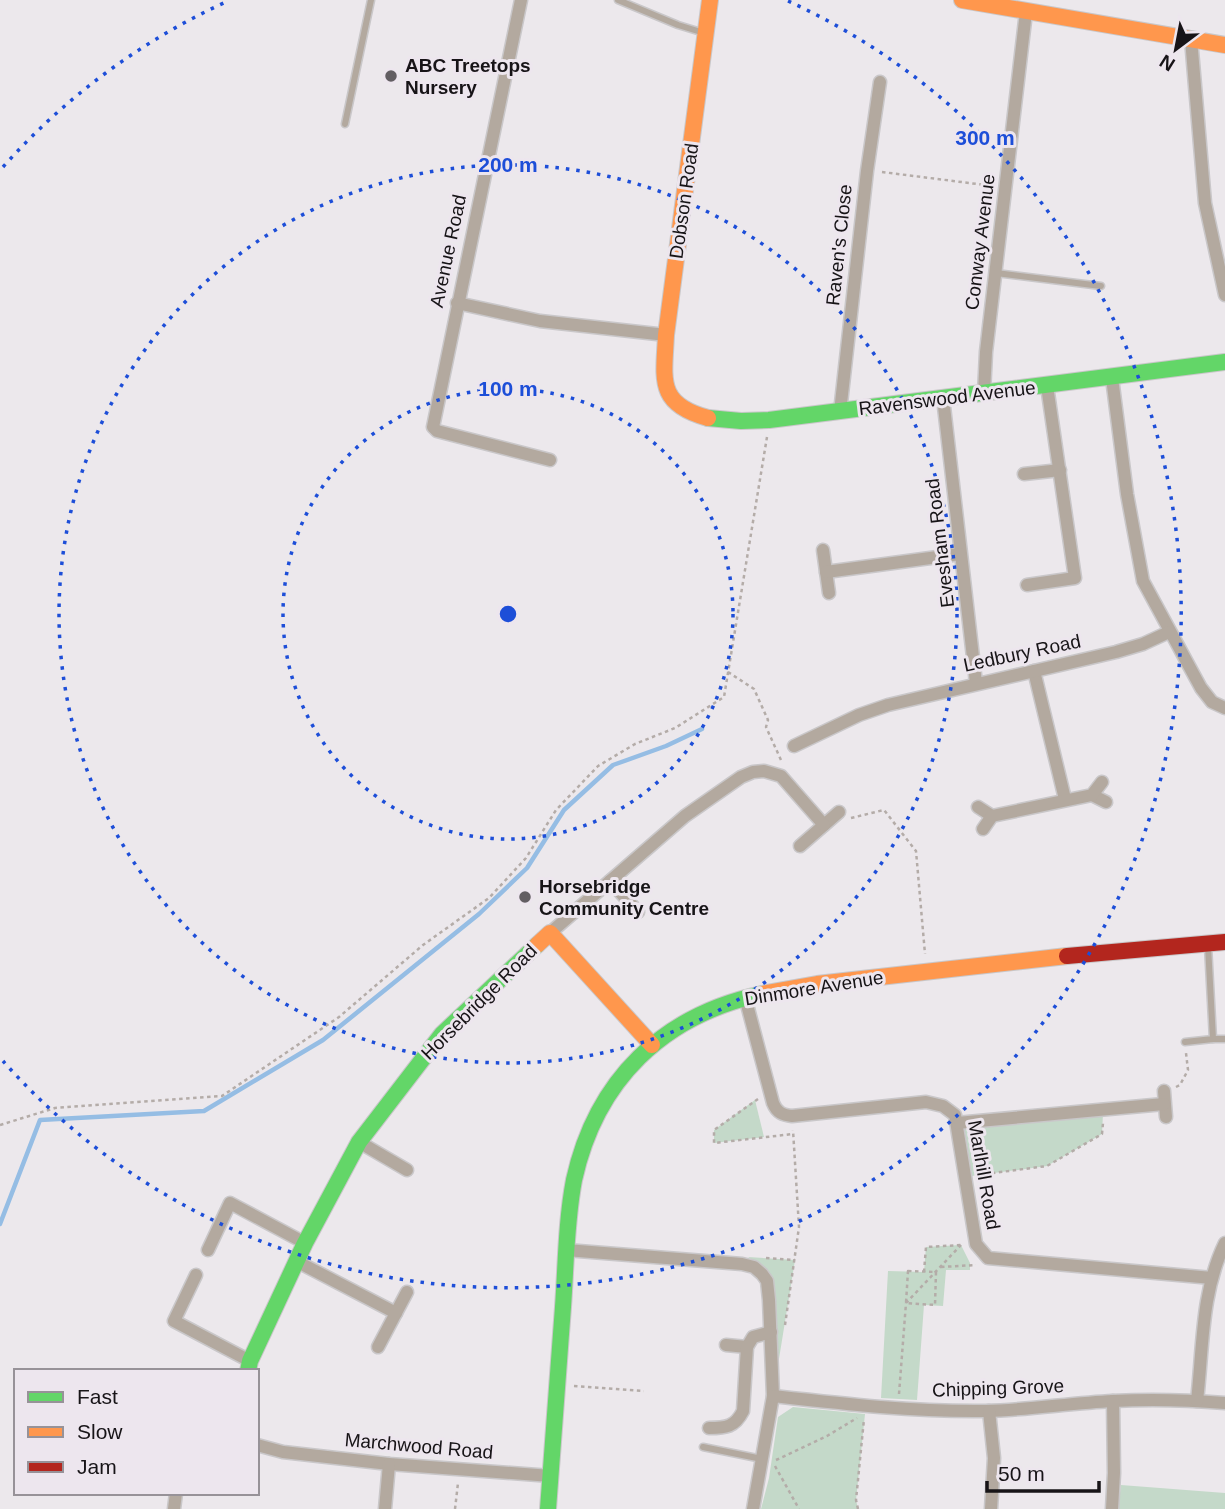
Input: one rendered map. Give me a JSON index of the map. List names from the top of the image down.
{
  "streets": {
    "street": [
      "Dobson Road",
      "Conway Avenue",
      "Raven's Close",
      "Avenue Road",
      "Ravenswood Avenue",
      "Evesham Road",
      "Ledbury Road",
      "Dinmore Avenue",
      "Horsebridge Road",
      "Marlhill Road",
      "Chipping Grove",
      "Marchwood Road"
    ]
  },
  "crossings": [
    ["Dobson Road", "Ravenswood Avenue"],
    ["Conway Avenue", "Ravenswood Avenue"],
    ["Raven's Close", "Ravenswood Avenue"],
    ["Ravenswood Avenue", "Evesham Road"],
    ["Evesham Road", "Ledbury Road"],
    ["Dinmore Avenue", "Horsebridge Road"],
    ["Dinmore Avenue", "Marchwood Road"]
  ],
  "places": ["ABC Treetops Nursery", "Horsebridge Community Centre"],
  "legend": ["Fast", "Slow", "Jam"],
  "scale_bar": "50 m",
  "north": "bottom left",
  "rings": ["300 m", "200 m", "100 m"]
}
